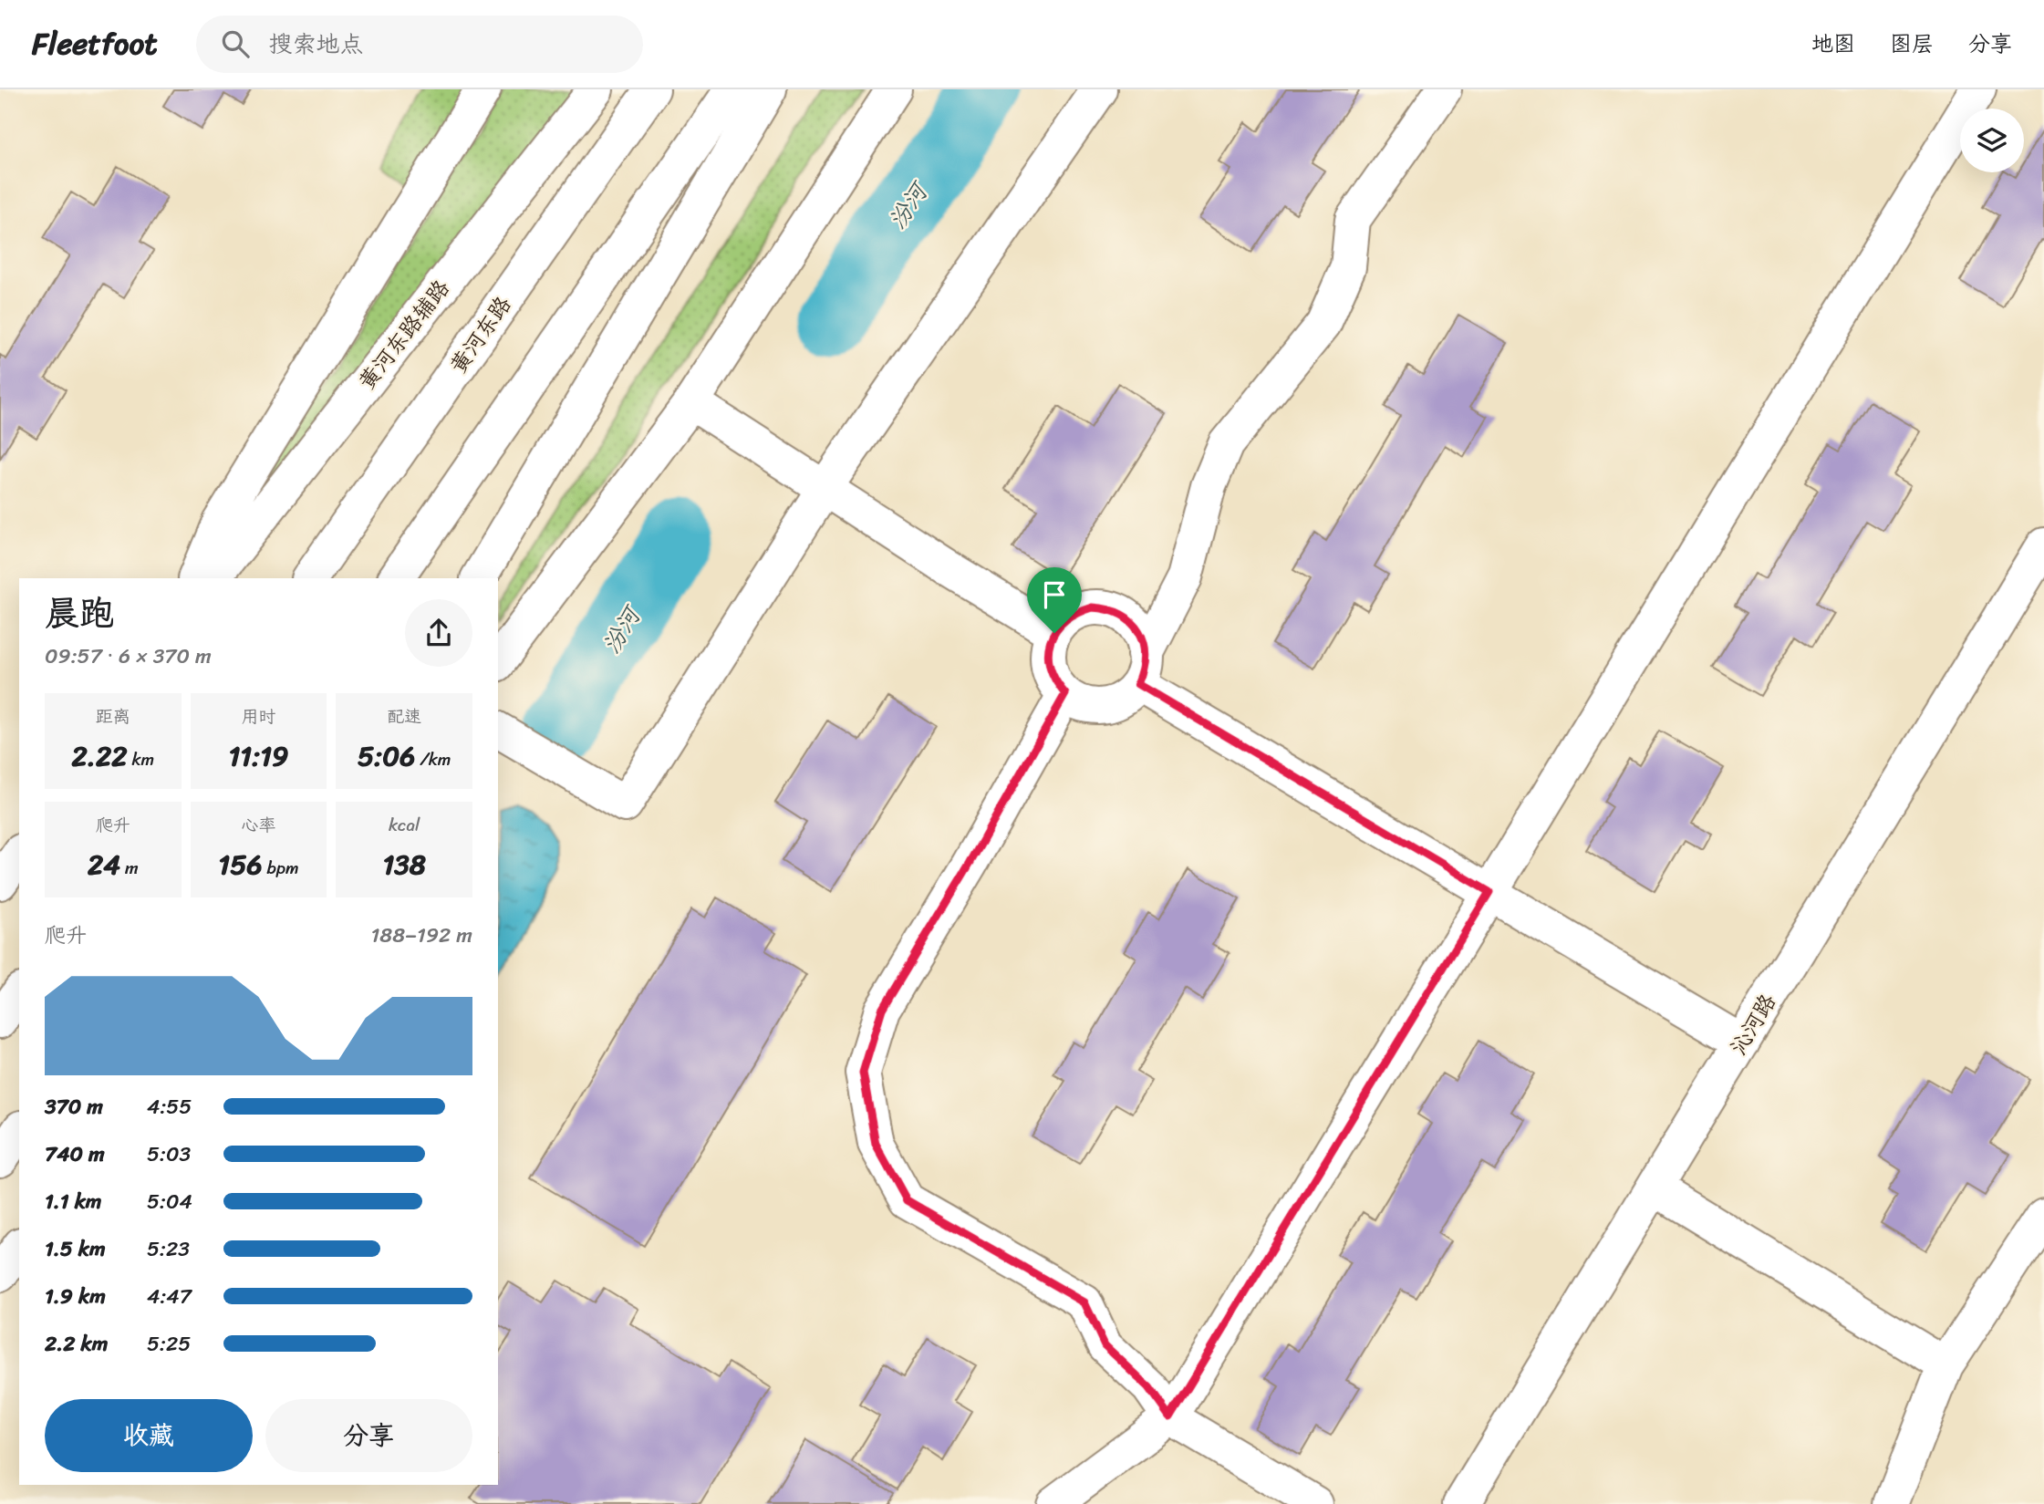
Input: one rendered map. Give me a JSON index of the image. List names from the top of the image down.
{
  "streets": {
    "street": ["黄河东路辅路", "黄河东路", "沁河路"]
  },
  "water": ["汾河"],
  "page": {
    "header": "Fleetfoot",
    "search": "搜索地点",
    "nav": ["地图", "图层", "分享"],
    "heading": ["晨跑", "09:57 · 6 × 370 m"],
    "stats": [
      ["距离", "2.22 km"],
      ["用时", "11:19"],
      ["配速", "5:06 /km"],
      ["爬升", "24 m"],
      ["心率", "156 bpm"],
      ["kcal", "138"]
    ],
    "chart": ["爬升", "188–192 m"],
    "list": [
      {
        "name": "370 m",
        "note": "4:55"
      },
      {
        "name": "740 m",
        "note": "5:03"
      },
      {
        "name": "1.1 km",
        "note": "5:04"
      },
      {
        "name": "1.5 km",
        "note": "5:23"
      },
      {
        "name": "1.9 km",
        "note": "4:47"
      },
      {
        "name": "2.2 km",
        "note": "5:25"
      }
    ],
    "buttons": ["收藏", "分享"]
  }
}
